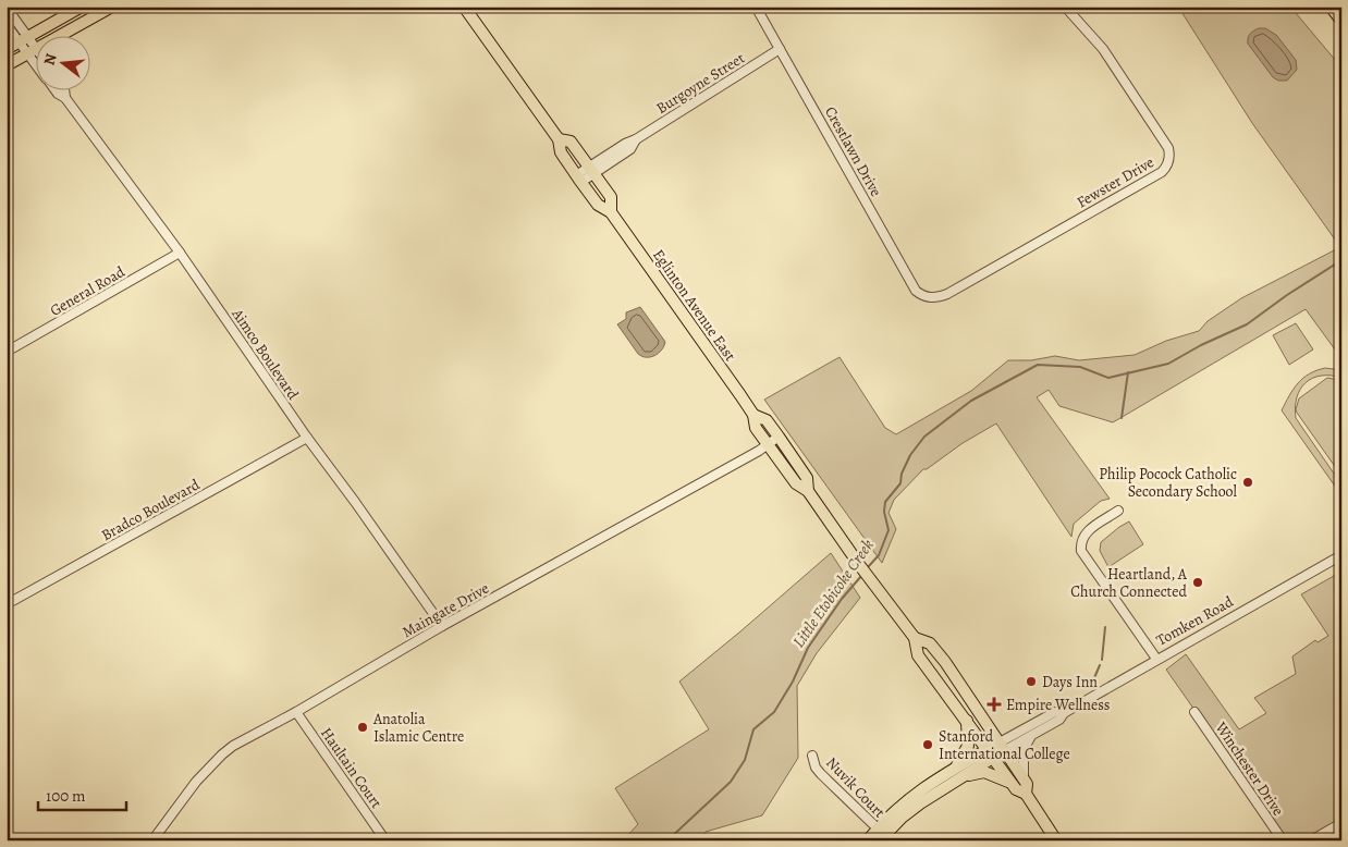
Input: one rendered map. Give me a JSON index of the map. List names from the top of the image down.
{
  "streets": {
    "main road": ["Eglinton Avenue East", "Tomken Road"],
    "street": [
      "Burgoyne Street",
      "Crestlawn Drive",
      "Fewster Drive",
      "General Road",
      "Aimco Boulevard",
      "Bradco Boulevard",
      "Maingate Drive",
      "Haultain Court",
      "Winchester Drive",
      "Nuvik Court"
    ]
  },
  "crossings": [
    ["Burgoyne Street", "Crestlawn Drive"],
    ["Burgoyne Street", "Eglinton Avenue East"],
    ["Crestlawn Drive", "Fewster Drive"],
    ["General Road", "Aimco Boulevard"],
    ["Eglinton Avenue East", "Maingate Drive"],
    ["Eglinton Avenue East", "Tomken Road"],
    ["Aimco Boulevard", "Bradco Boulevard"],
    ["Aimco Boulevard", "Maingate Drive"],
    ["Maingate Drive", "Haultain Court"],
    ["Tomken Road", "Nuvik Court"]
  ],
  "water": ["Little Etobicoke Creek"],
  "places": {
    "other": [
      "Philip Pocock Catholic Secondary School",
      "Heartland, A Church Connected",
      "Days Inn",
      "Anatolia Islamic Centre",
      "Stanford International College"
    ],
    "health": ["Empire Wellness"]
  },
  "scale_bar": "100 m",
  "north": "left"
}
